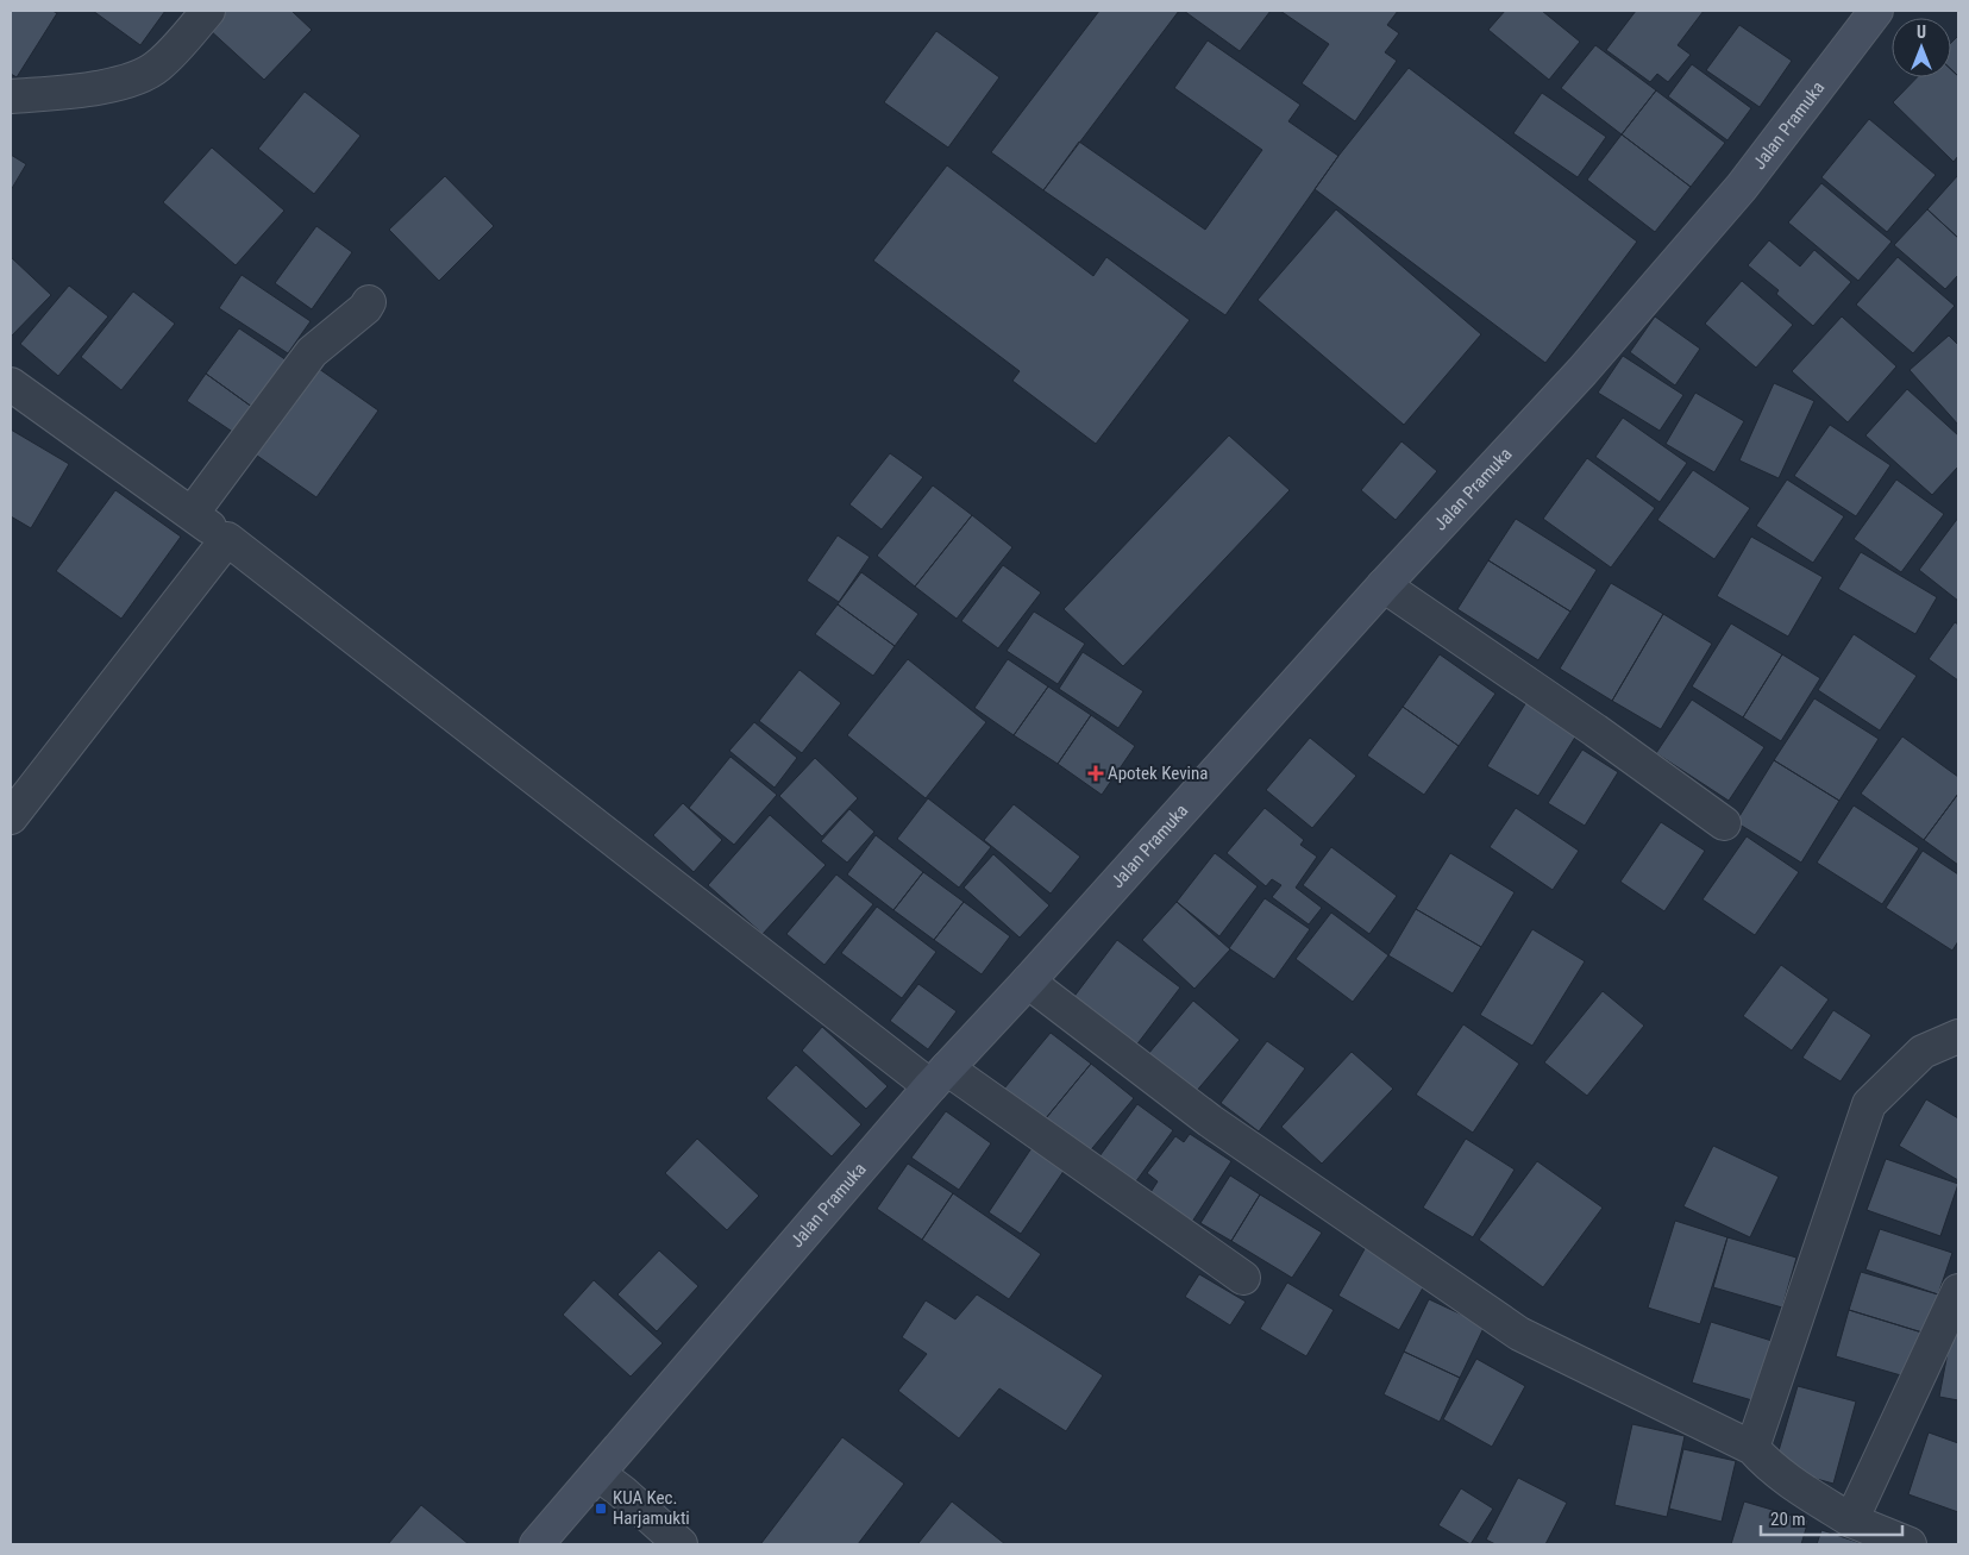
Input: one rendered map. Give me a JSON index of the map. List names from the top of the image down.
{
  "streets": {
    "street": ["Jalan Pramuka"]
  },
  "places": {
    "health": ["Apotek Kevina"],
    "transit": ["KUA Kec. Harjamukti"]
  },
  "scale_bar": "20 m",
  "north": "top"
}
